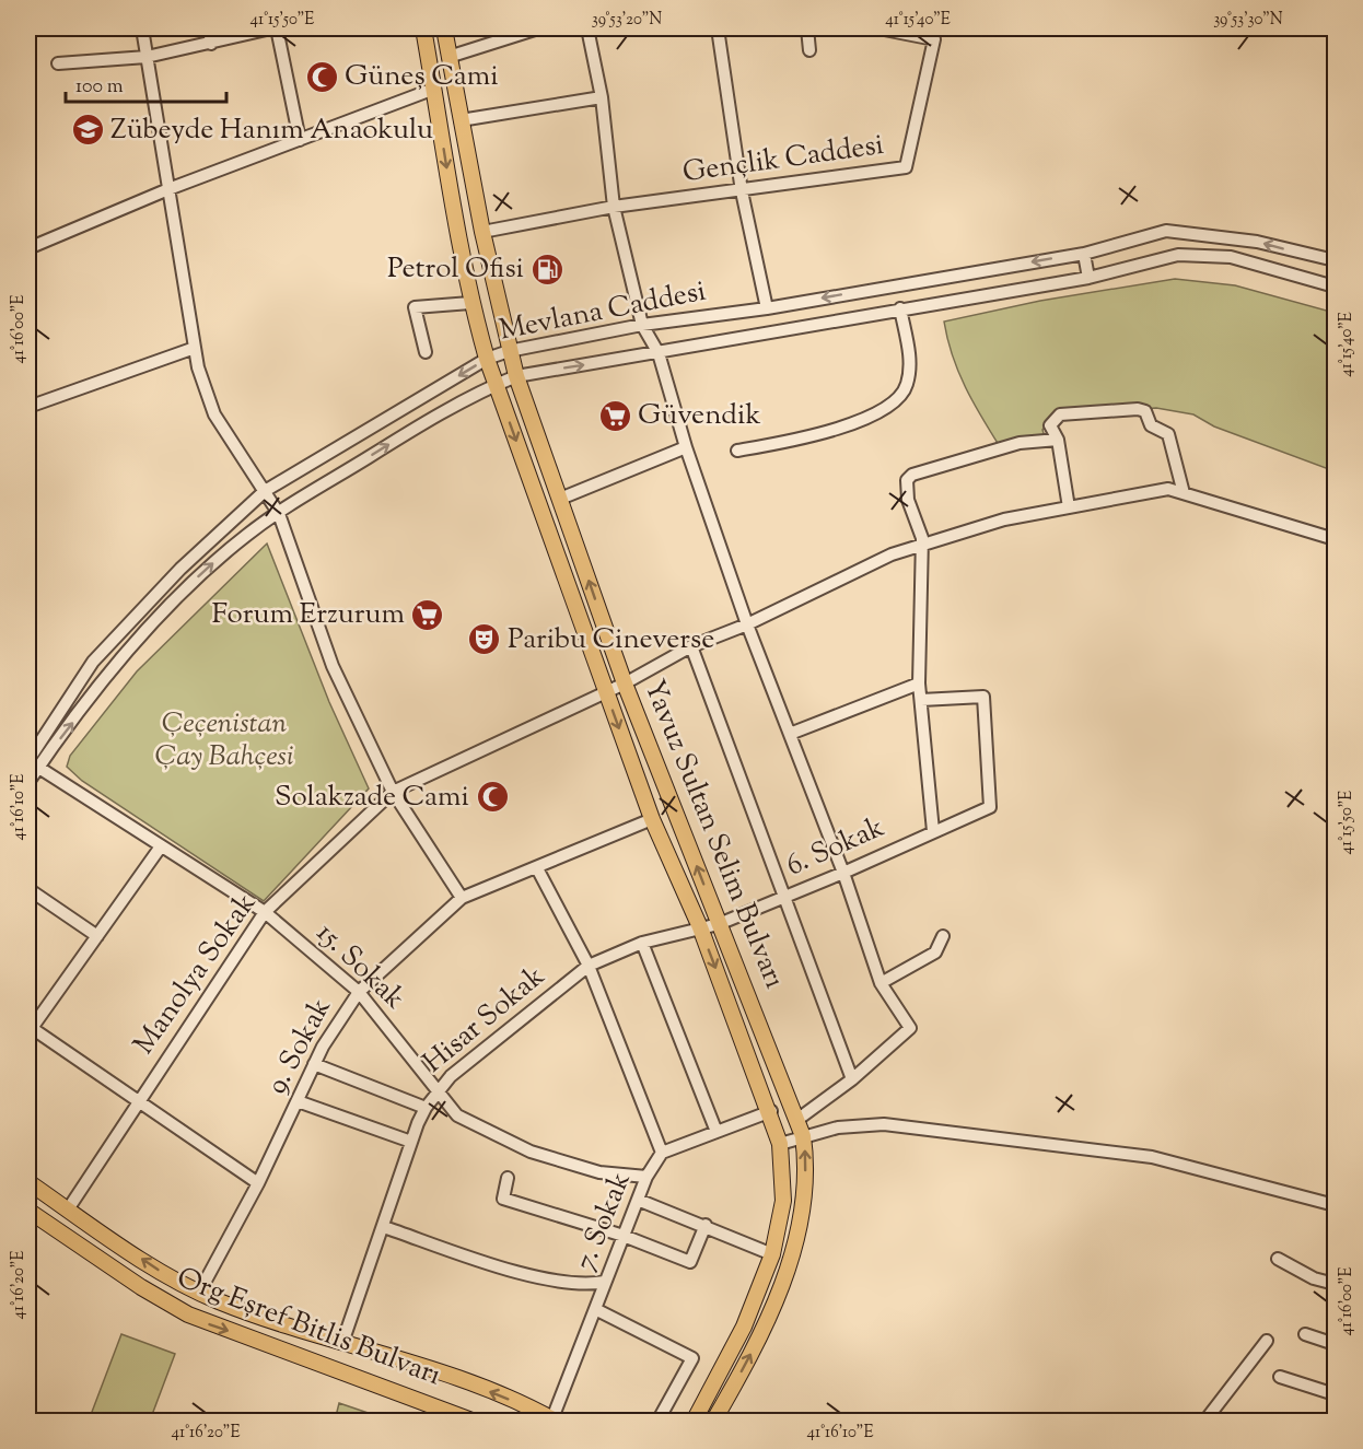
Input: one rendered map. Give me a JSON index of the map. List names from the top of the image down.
{
  "streets": {
    "main road": ["Yavuz Sultan Selim Bulvarı", "Org Eşref Bitlis Bulvarı"],
    "street": [
      "Gençlik Caddesi",
      "Mevlana Caddesi",
      "6. Sokak",
      "15. Sokak",
      "Manolya Sokak",
      "Hisar Sokak",
      "9. Sokak",
      "7. Sokak"
    ]
  },
  "crossings": [
    ["Gençlik Caddesi", "Yavuz Sultan Selim Bulvarı"],
    ["Mevlana Caddesi", "Yavuz Sultan Selim Bulvarı"],
    ["Mevlana Caddesi", "15. Sokak"],
    ["Yavuz Sultan Selim Bulvarı", "6. Sokak"],
    ["Yavuz Sultan Selim Bulvarı", "Manolya Sokak"],
    ["Yavuz Sultan Selim Bulvarı", "Hisar Sokak"],
    ["Yavuz Sultan Selim Bulvarı", "9. Sokak"],
    ["Yavuz Sultan Selim Bulvarı", "7. Sokak"],
    ["6. Sokak", "Hisar Sokak"],
    ["15. Sokak", "Manolya Sokak"],
    ["15. Sokak", "Hisar Sokak"],
    ["15. Sokak", "9. Sokak"],
    ["15. Sokak", "7. Sokak"]
  ],
  "parks": ["Çeçenistan Çay Bahçesi"],
  "places": {
    "mosque": ["Güneş Cami", "Solakzade Cami"],
    "school or university": ["Zübeyde Hanım Anaokulu"],
    "fuel station": ["Petrol Ofisi"],
    "supermarket": ["Güvendik", "Forum Erzurum"],
    "theatre": ["Paribu Cineverse"]
  },
  "scale_bar": "100 m",
  "coordinates": [
    "41°15'50\"E",
    "39°53'20\"N",
    "41°15'40\"E",
    "39°53'30\"N",
    "41°16'00\"E",
    "41°16'10\"E",
    "41°16'20\"E"
  ]
}
